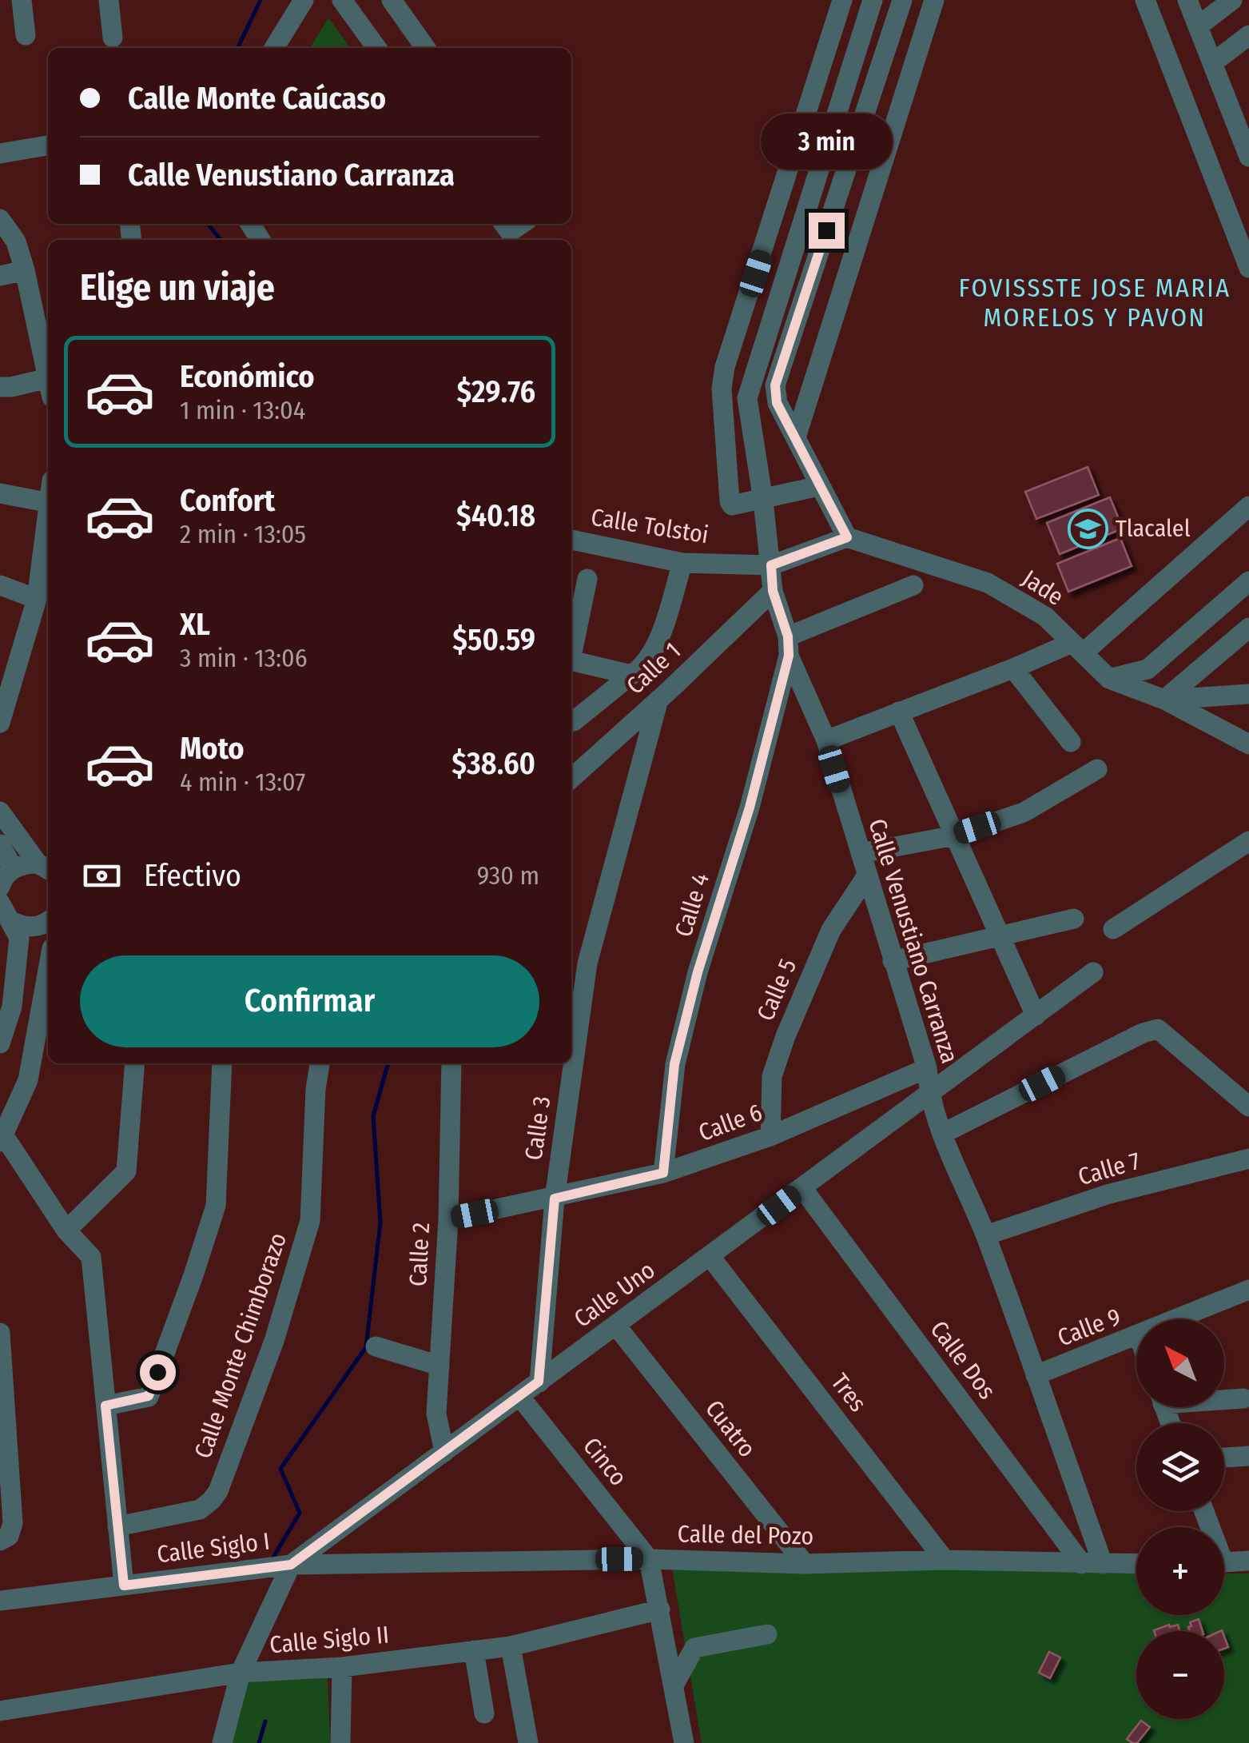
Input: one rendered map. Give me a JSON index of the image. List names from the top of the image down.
{
  "streets": {
    "street": [
      "Calle Tolstoi",
      "Jade",
      "Calle 1",
      "Calle 4",
      "Calle Venustiano Carranza",
      "Calle 5",
      "Calle 6",
      "Calle 3",
      "Calle 7",
      "Calle 2",
      "Calle Uno",
      "Calle 9",
      "Calle Monte Chimborazo",
      "Calle Dos",
      "Tres",
      "Cuatro",
      "Cinco",
      "Calle del Pozo",
      "Calle Siglo I",
      "Calle Siglo II"
    ]
  },
  "crossings": [
    ["Calle Tolstoi", "Calle Venustiano Carranza"],
    ["Calle 1", "Calle Venustiano Carranza"],
    ["Calle 1", "Calle 3"],
    ["Calle 4", "Calle Venustiano Carranza"],
    ["Calle 4", "Calle 6"],
    ["Calle Venustiano Carranza", "Calle 5"],
    ["Calle Venustiano Carranza", "Calle 6"],
    ["Calle Venustiano Carranza", "Calle 7"],
    ["Calle Venustiano Carranza", "Calle Uno"],
    ["Calle Venustiano Carranza", "Calle 9"],
    ["Calle Venustiano Carranza", "Calle del Pozo"],
    ["Calle 5", "Calle 6"],
    ["Calle 6", "Calle 3"],
    ["Calle 6", "Calle 2"],
    ["Calle 3", "Calle Uno"],
    ["Calle 2", "Calle Uno"],
    ["Calle Uno", "Calle Dos"],
    ["Calle Uno", "Tres"],
    ["Calle Uno", "Cuatro"],
    ["Calle Uno", "Cinco"],
    ["Calle Uno", "Calle del Pozo"],
    ["Calle Uno", "Calle Siglo I"],
    ["Calle Dos", "Calle del Pozo"],
    ["Tres", "Calle del Pozo"],
    ["Cuatro", "Calle del Pozo"],
    ["Cinco", "Calle del Pozo"],
    ["Calle del Pozo", "Calle Siglo I"]
  ],
  "districts": ["FOVISSSTE JOSE MARIA MORELOS Y PAVON"],
  "places": {
    "school or university": ["Tlacalel"]
  },
  "north": "top left",
  "page": {
    "banner": ["Calle Monte Caúcaso", "Calle Venustiano Carranza"],
    "bubble": "3 min",
    "heading": "Elige un viaje",
    "list": [
      {
        "name": "Económico",
        "note": "1 min · 13:04",
        "value": "$29.76"
      },
      {
        "name": "Confort",
        "note": "2 min · 13:05",
        "value": "$40.18"
      },
      {
        "name": "XL",
        "note": "3 min · 13:06",
        "value": "$50.59"
      },
      {
        "name": "Moto",
        "note": "4 min · 13:07",
        "value": "$38.60"
      }
    ],
    "pay": ["Efectivo", "930 m"],
    "buttons": "Confirmar",
    "map_buttons": ["+", "−"]
  }
}
